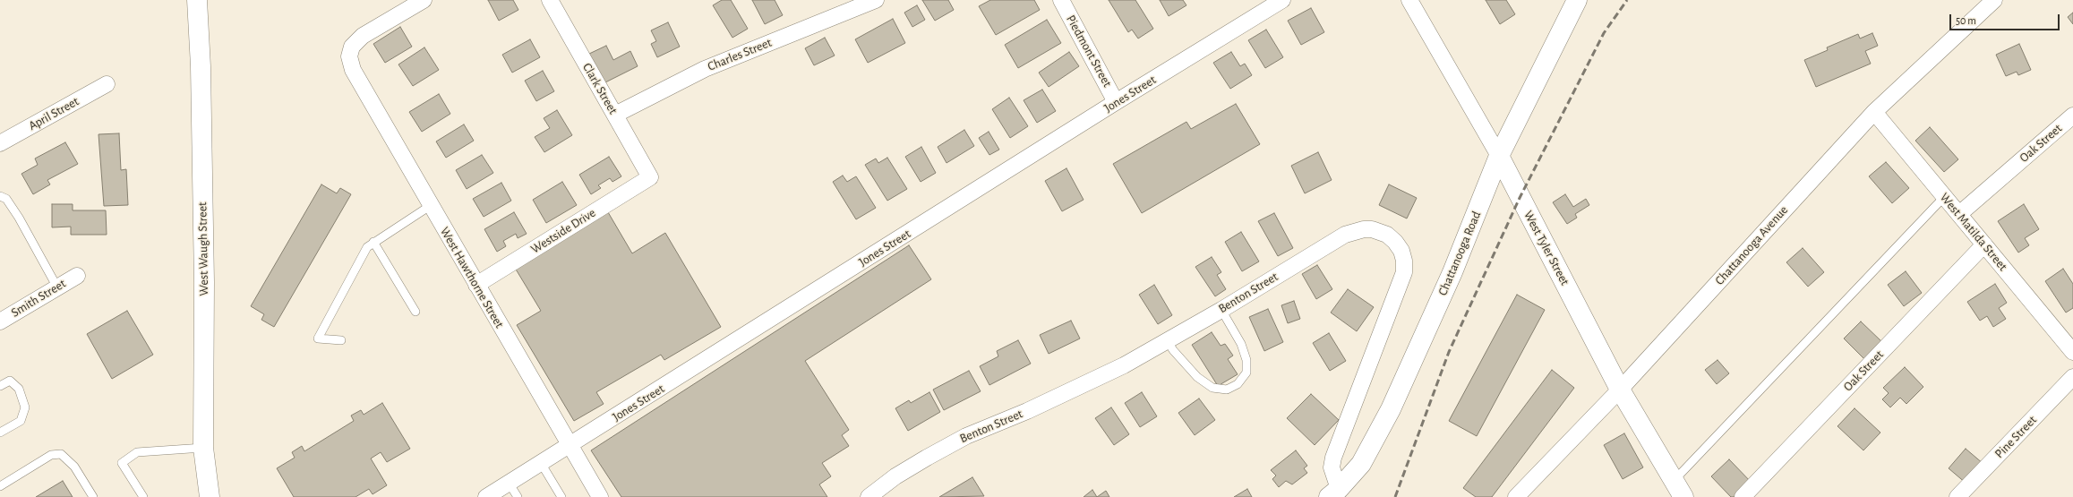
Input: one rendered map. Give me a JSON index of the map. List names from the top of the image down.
{
  "streets": {
    "street": [
      "Piedmont Street",
      "Charles Street",
      "Clark Street",
      "Jones Street",
      "April Street",
      "Oak Street",
      "Westside Drive",
      "West Matilda Street",
      "Chattanooga Avenue",
      "West Tyler Street",
      "West Waugh Street",
      "Chattanooga Road",
      "West Hawthorne Street",
      "Benton Street",
      "Smith Street",
      "Pine Street"
    ]
  },
  "crossings": [
    ["Piedmont Street", "Jones Street"],
    ["Charles Street", "Clark Street"],
    ["Clark Street", "Westside Drive"],
    ["Jones Street", "West Hawthorne Street"],
    ["Oak Street", "West Matilda Street"],
    ["Westside Drive", "West Hawthorne Street"],
    ["West Matilda Street", "Chattanooga Avenue"],
    ["Chattanooga Avenue", "West Tyler Street"],
    ["West Tyler Street", "Chattanooga Road"],
    ["Chattanooga Road", "Benton Street"]
  ],
  "scale_bar": "50 m"
}
